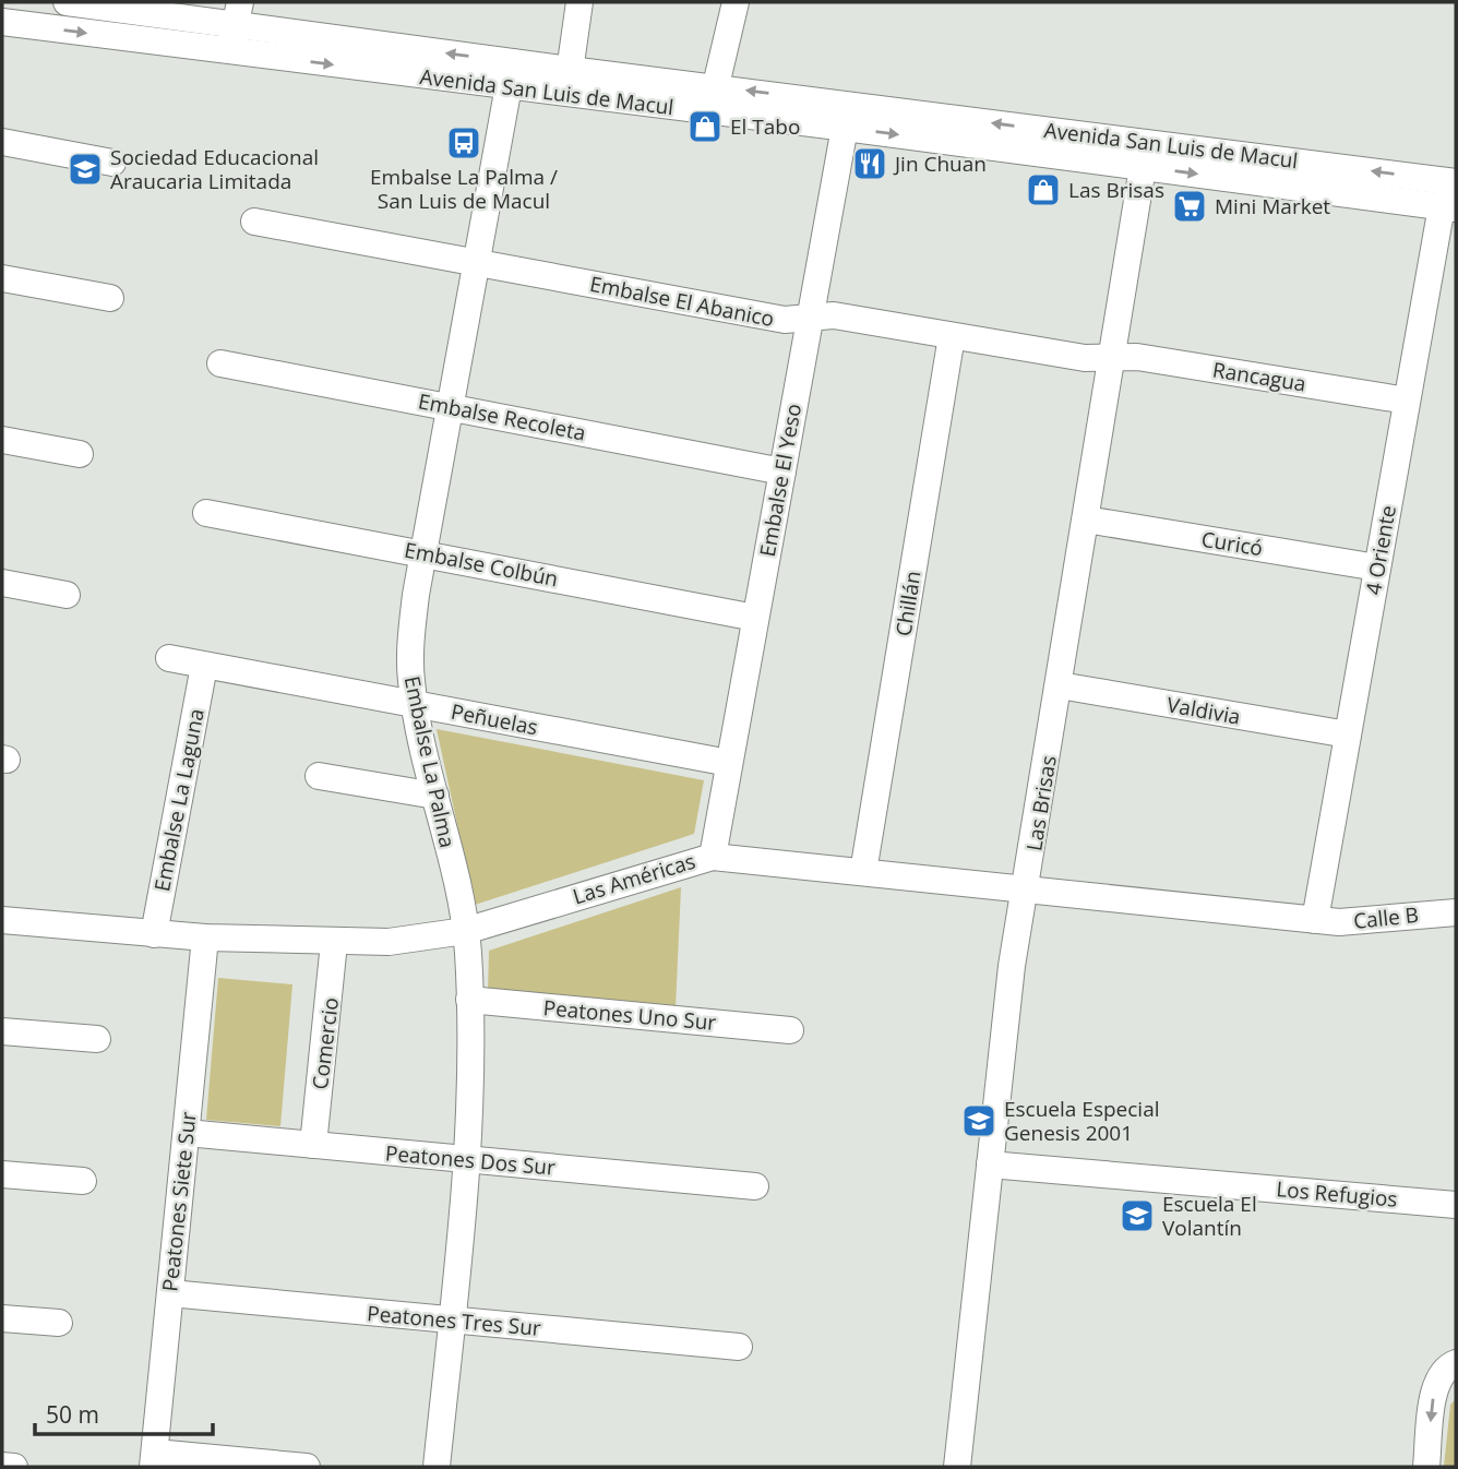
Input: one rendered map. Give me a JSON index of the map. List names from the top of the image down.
{
  "streets": {
    "street": [
      "Avenida San Luis de Macul",
      "Embalse El Abanico",
      "Rancagua",
      "Embalse Recoleta",
      "Embalse El Yeso",
      "Curicó",
      "4 Oriente",
      "Embalse Colbún",
      "Chillán",
      "Valdivia",
      "Peñuelas",
      "Embalse La Palma",
      "Embalse La Laguna",
      "Las Brisas",
      "Las Américas",
      "Calle B",
      "Peatones Uno Sur",
      "Comercio",
      "Peatones Dos Sur",
      "Los Refugios",
      "Peatones Siete Sur",
      "Peatones Tres Sur"
    ]
  },
  "crossings": [
    ["Avenida San Luis de Macul", "Embalse El Yeso"],
    ["Avenida San Luis de Macul", "4 Oriente"],
    ["Avenida San Luis de Macul", "Embalse La Palma"],
    ["Avenida San Luis de Macul", "Las Brisas"],
    ["Embalse El Abanico", "Rancagua"],
    ["Embalse El Abanico", "Embalse El Yeso"],
    ["Embalse El Abanico", "Chillán"],
    ["Embalse El Abanico", "Embalse La Palma"],
    ["Embalse El Abanico", "Las Brisas"],
    ["Rancagua", "4 Oriente"],
    ["Rancagua", "Las Brisas"],
    ["Embalse Recoleta", "Embalse El Yeso"],
    ["Embalse Recoleta", "Embalse La Palma"],
    ["Embalse El Yeso", "Embalse Colbún"],
    ["Embalse El Yeso", "Peñuelas"],
    ["Embalse El Yeso", "Las Américas"],
    ["Curicó", "4 Oriente"],
    ["Curicó", "Las Brisas"],
    ["4 Oriente", "Valdivia"],
    ["4 Oriente", "Las Américas"],
    ["4 Oriente", "Calle B"],
    ["Embalse Colbún", "Embalse La Palma"],
    ["Chillán", "Las Américas"],
    ["Valdivia", "Las Brisas"],
    ["Peñuelas", "Embalse La Palma"],
    ["Peñuelas", "Embalse La Laguna"],
    ["Embalse La Palma", "Las Américas"],
    ["Embalse La Palma", "Peatones Uno Sur"],
    ["Embalse La Palma", "Peatones Dos Sur"],
    ["Embalse La Palma", "Peatones Tres Sur"],
    ["Embalse La Laguna", "Las Américas"],
    ["Las Brisas", "Las Américas"],
    ["Las Brisas", "Los Refugios"],
    ["Las Américas", "Calle B"],
    ["Las Américas", "Comercio"],
    ["Las Américas", "Peatones Siete Sur"],
    ["Comercio", "Peatones Dos Sur"],
    ["Peatones Dos Sur", "Peatones Siete Sur"],
    ["Peatones Siete Sur", "Peatones Tres Sur"]
  ],
  "places": {
    "shop": ["El Tabo", "Las Brisas"],
    "bus stop": ["Embalse La Palma / San Luis de Macul"],
    "restaurant": ["Jin Chuan"],
    "school or university": ["Sociedad Educacional Araucaria Limitada", "Escuela Especial Genesis 2001", "Escuela El Volantín"],
    "supermarket": ["Mini Market"]
  },
  "scale_bar": "50 m"
}
